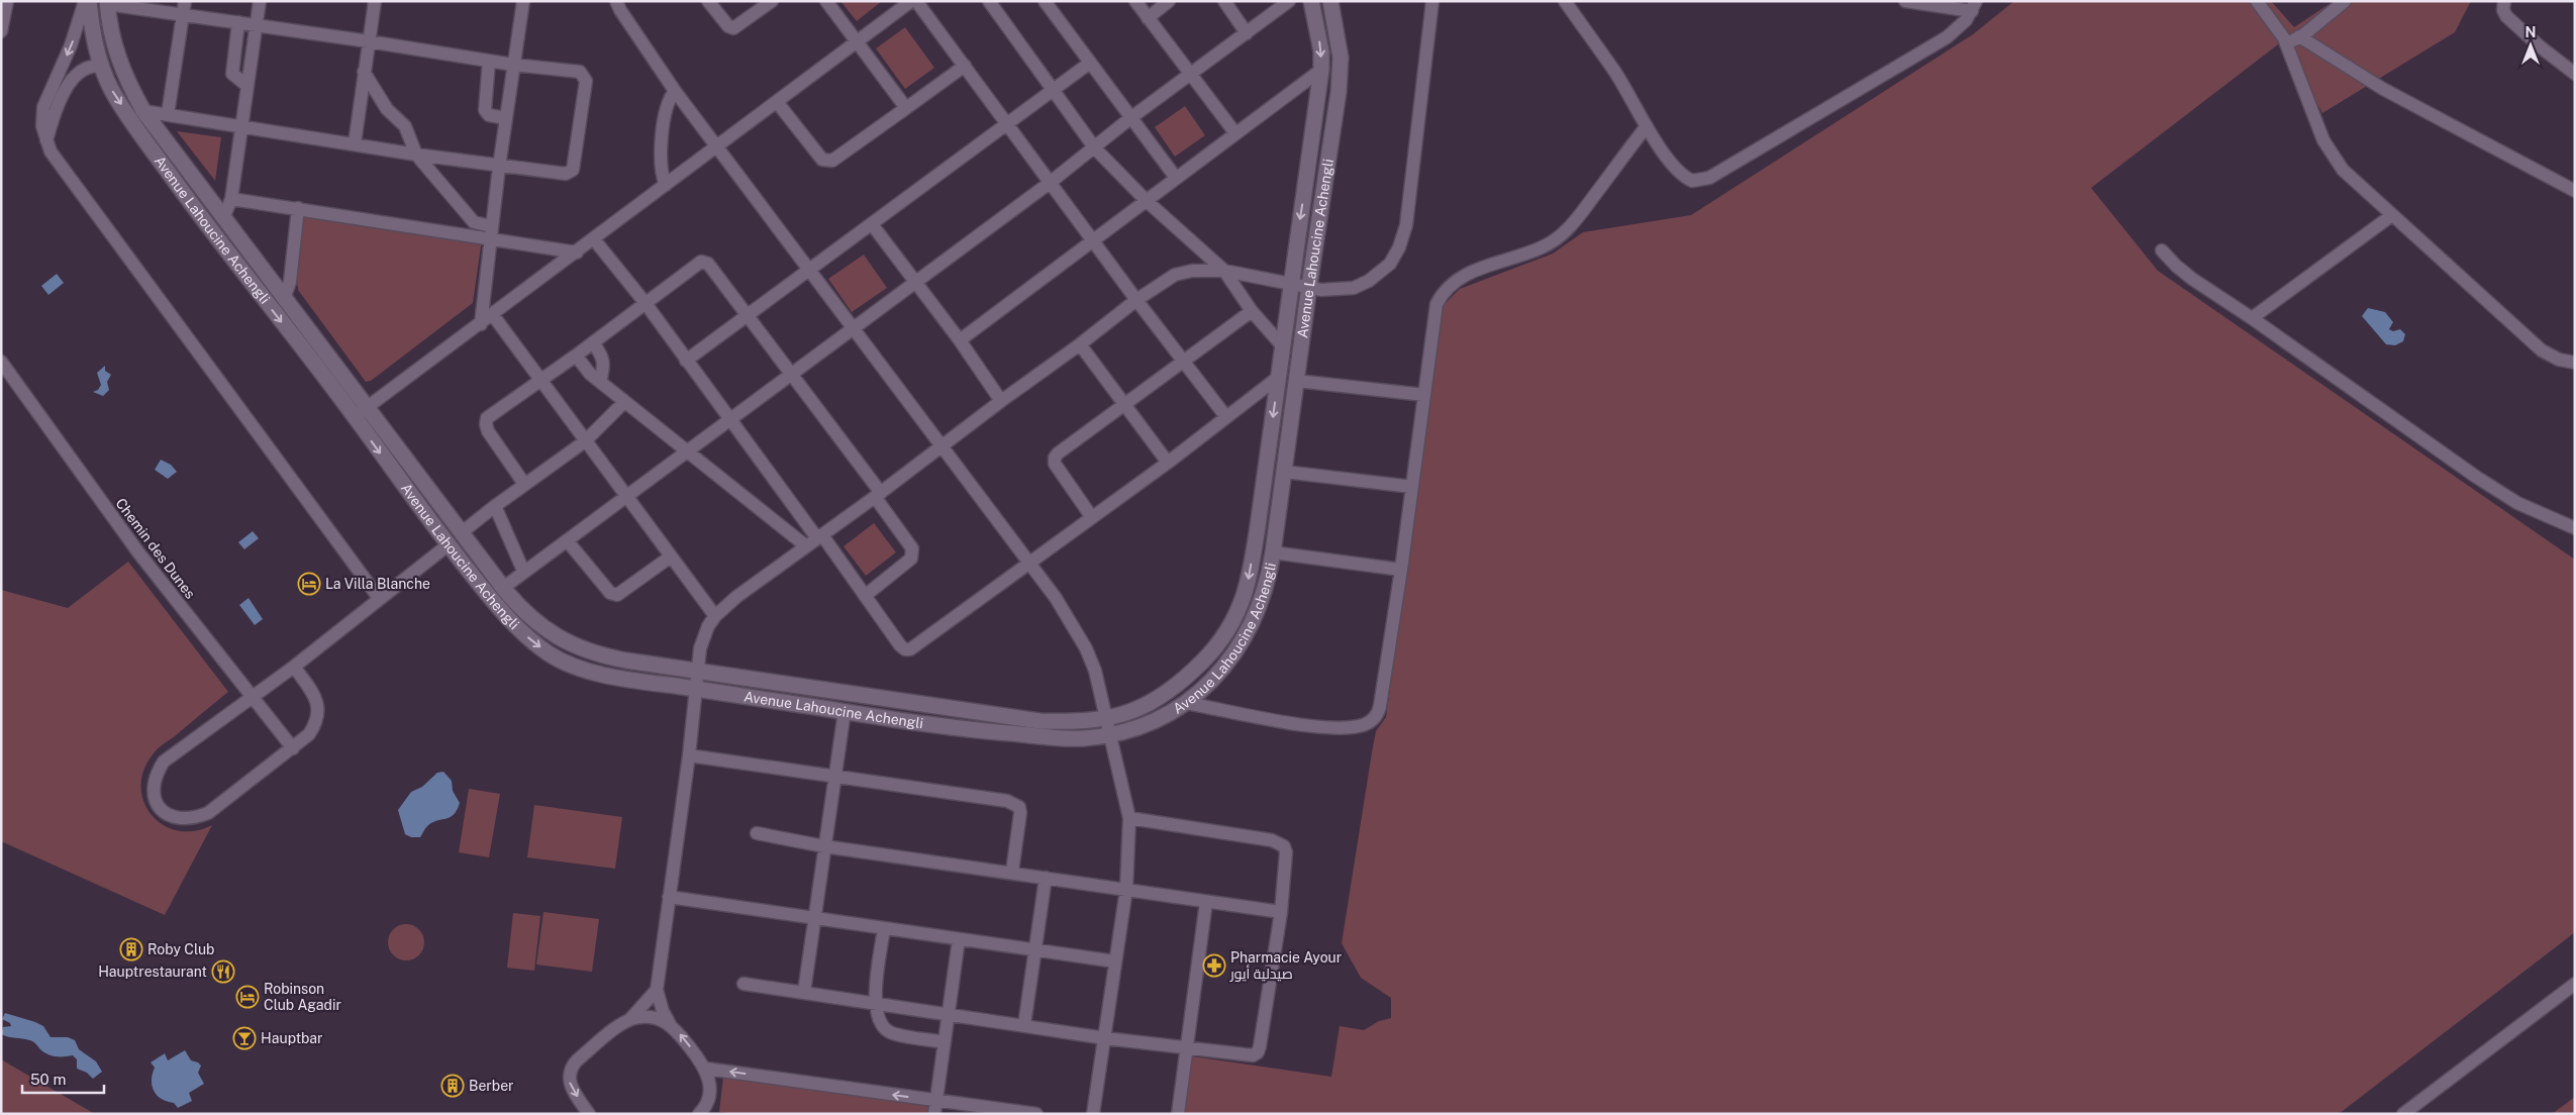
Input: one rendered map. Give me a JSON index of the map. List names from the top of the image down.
{
  "streets": {
    "street": ["Avenue Lahoucine Achengli", "Chemin des Dunes"]
  },
  "places": {
    "hotel": ["La Villa Blanche", "Robinson Club Agadir"],
    "building": ["Roby Club", "Berber"],
    "pharmacy": ["Pharmacie Ayour صيدلية أيور"],
    "restaurant": ["Hauptrestaurant"],
    "bar": ["Hauptbar"]
  },
  "scale_bar": "50 m",
  "north": "top"
}
